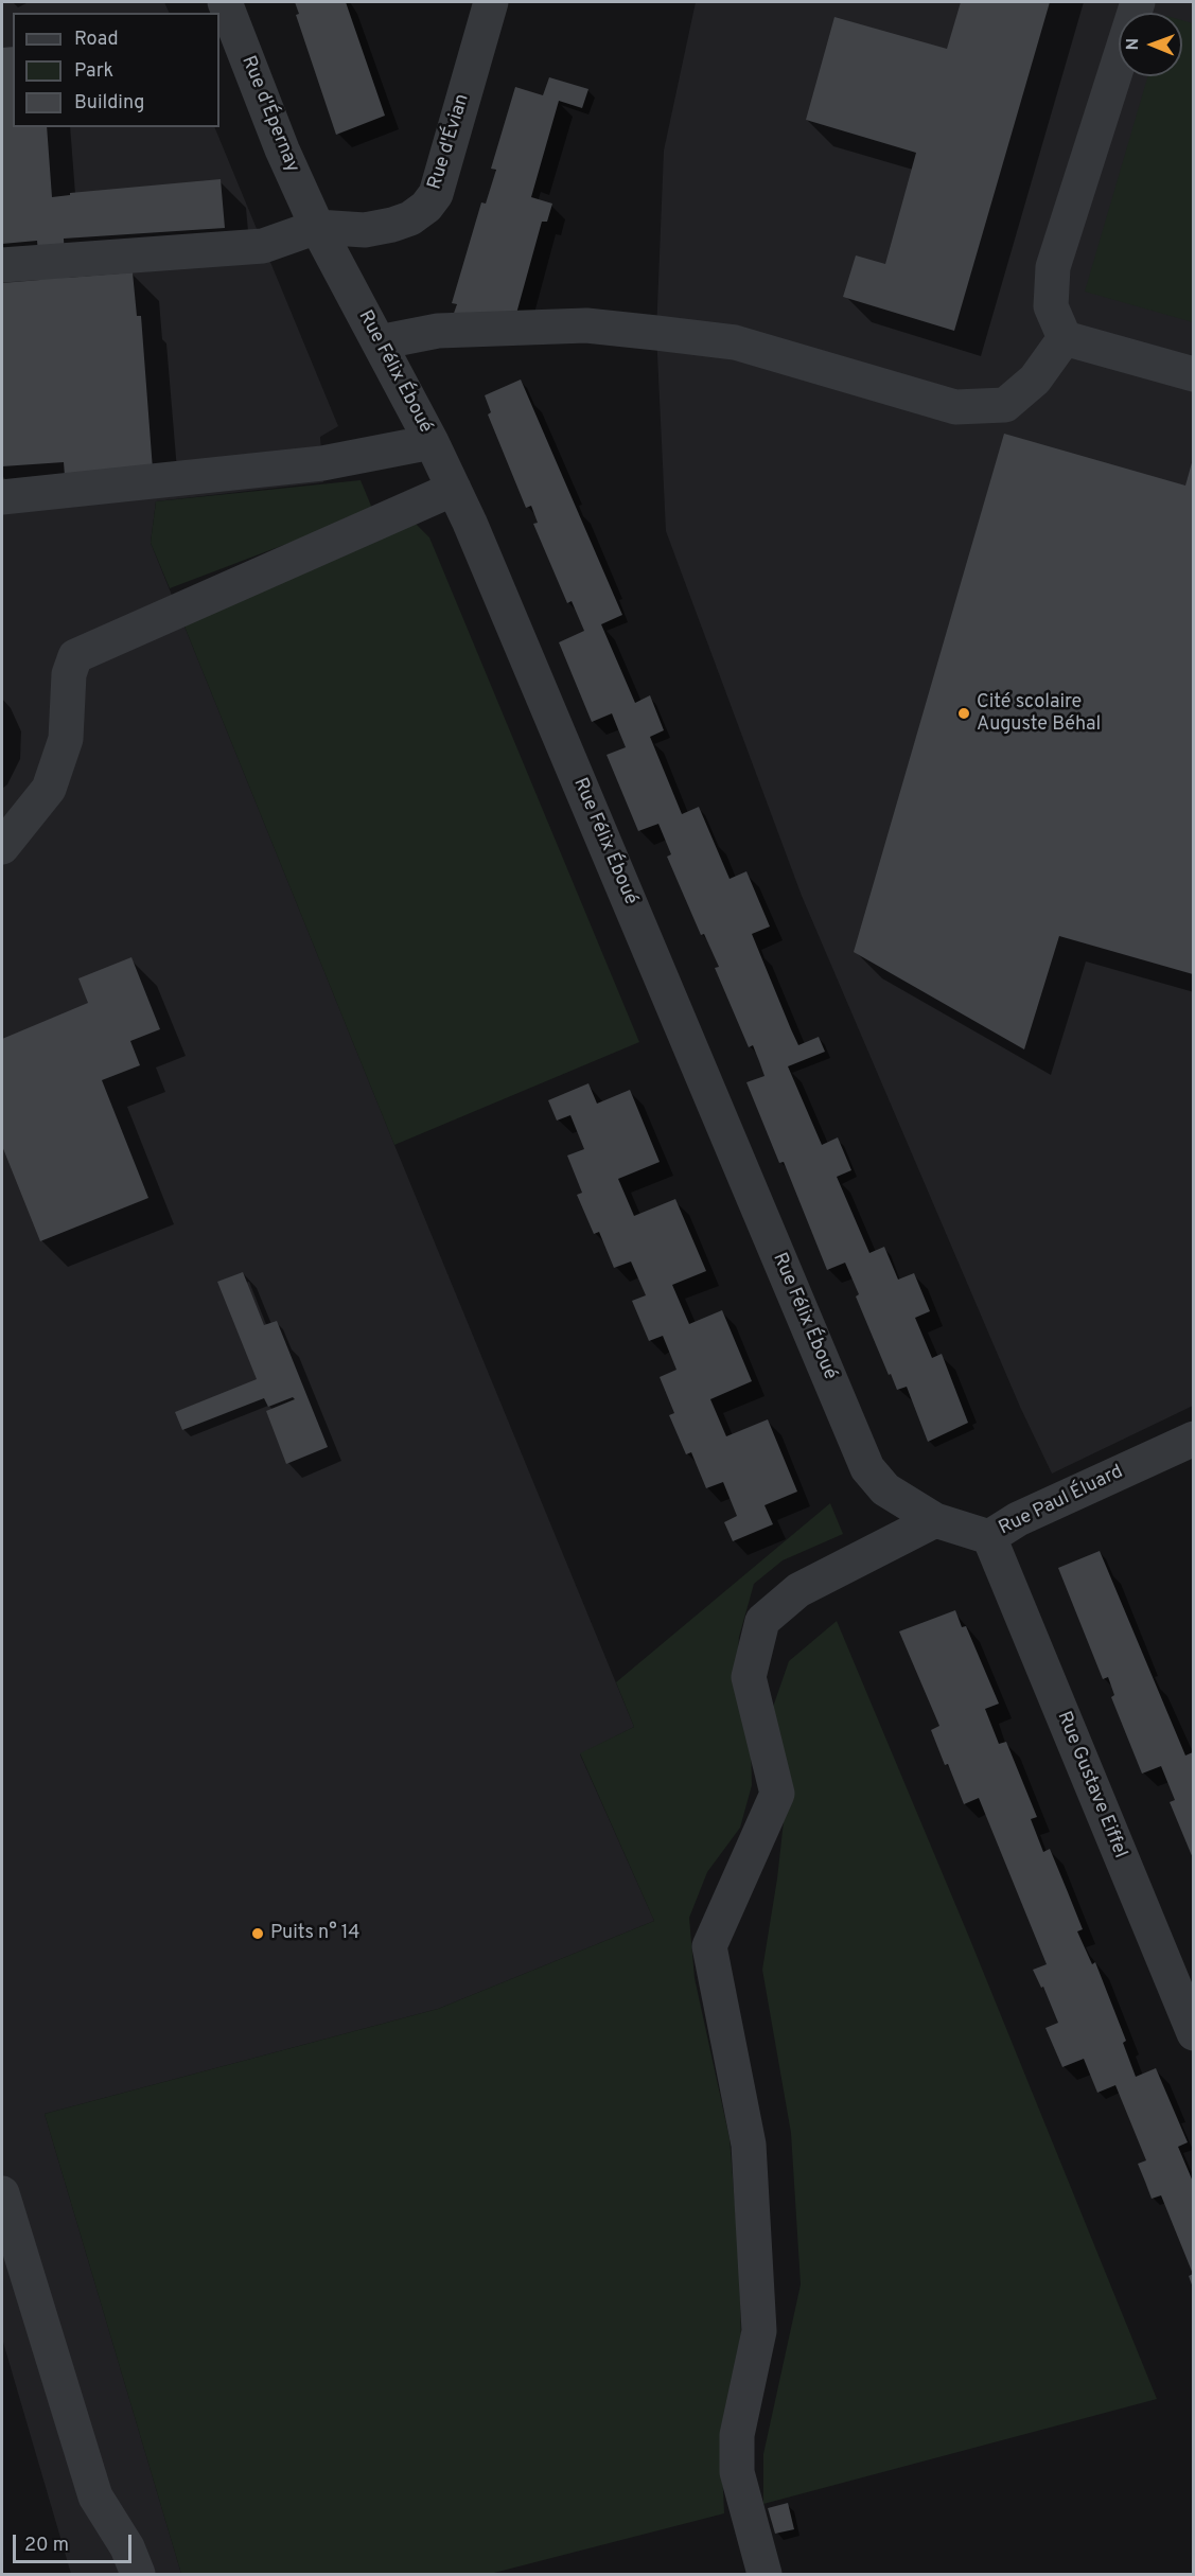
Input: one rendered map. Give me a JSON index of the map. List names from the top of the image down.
{
  "streets": {
    "street": [
      "Rue d'Épernay",
      "Rue d'Évian",
      "Rue Félix Éboué",
      "Rue Paul Éluard",
      "Rue Gustave Eiffel"
    ]
  },
  "crossings": [
    ["Rue d'Épernay", "Rue d'Évian"],
    ["Rue d'Épernay", "Rue Félix Éboué"],
    ["Rue d'Évian", "Rue Félix Éboué"],
    ["Rue Félix Éboué", "Rue Paul Éluard"],
    ["Rue Paul Éluard", "Rue Gustave Eiffel"]
  ],
  "places": ["Cité scolaire Auguste Béhal", "Puits n° 14"],
  "legend": ["Road", "Park", "Building"],
  "scale_bar": "20 m",
  "north": "left"
}
